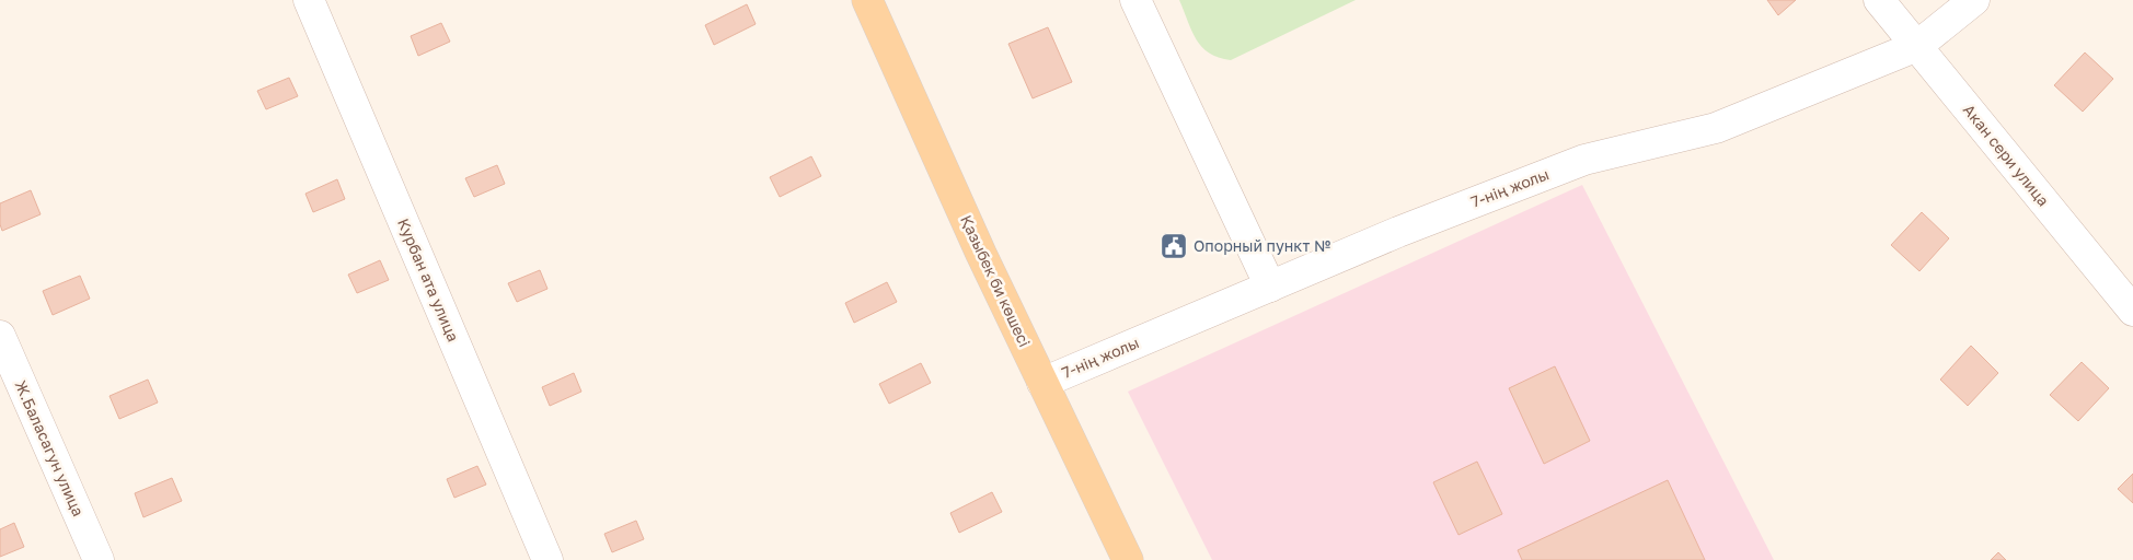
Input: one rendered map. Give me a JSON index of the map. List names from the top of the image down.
{
  "streets": {
    "main road": ["Қазыбек би көшесі"],
    "street": [
      "Акан сери улица",
      "7-нің жолы",
      "Курбан ата улица",
      "Ж.Баласагун улица"
    ]
  },
  "crossings": [
    ["Акан сери улица", "7-нің жолы"],
    ["7-нің жолы", "Қазыбек би көшесі"]
  ],
  "places": {
    "public building": ["Опорный пункт №"]
  }
}
